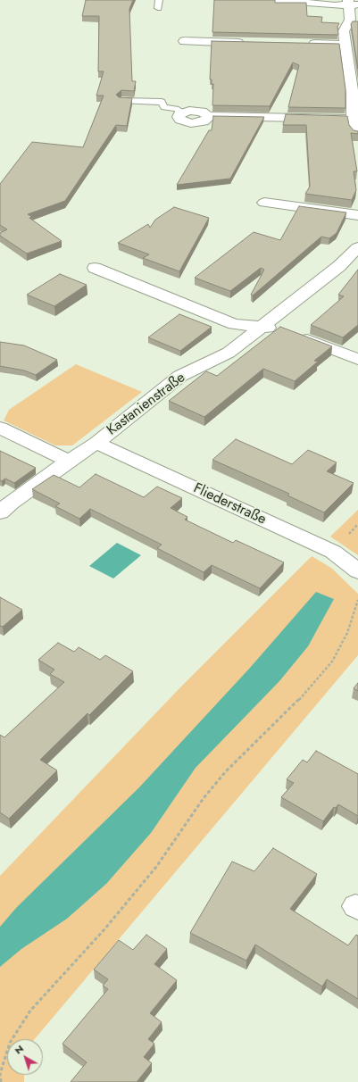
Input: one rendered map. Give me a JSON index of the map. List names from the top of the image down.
{
  "streets": {
    "street": ["Kastanienstraße", "Fliederstraße"]
  },
  "crossings": [
    ["Kastanienstraße", "Fliederstraße"]
  ],
  "north": "top left"
}
